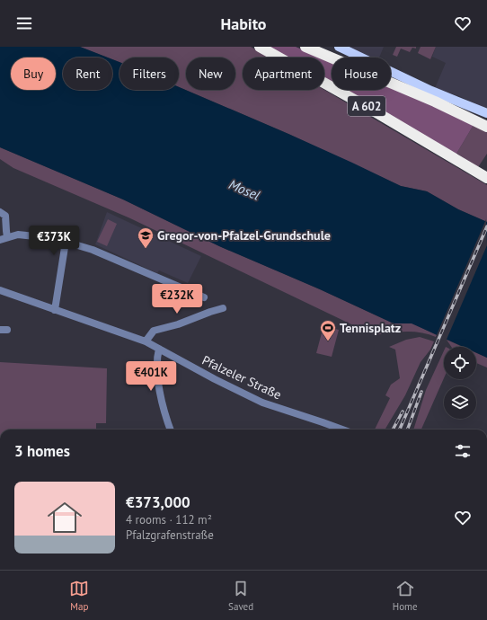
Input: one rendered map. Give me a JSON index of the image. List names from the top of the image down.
{
  "streets": {
    "highway": ["A 602"],
    "street": ["Pfalzeler Straße"]
  },
  "water": ["Mosel"],
  "places": {
    "school or university": ["Gregor-von-Pfalzel-Grundschule"],
    "sports": ["Tennisplatz"]
  },
  "page": {
    "header": "Habito",
    "chip": [
      "Buy",
      "Rent",
      "Filters",
      "New",
      "Apartment",
      "House"
    ],
    "price": ["€373K", "€232K", "€401K"],
    "heading": "3 homes",
    "list": [
      {
        "name": "€373,000",
        "note": "4 rooms · 112 m² · Pfalzgrafenstraße"
      }
    ],
    "tabs": ["Map", "Saved", "Home"]
  }
}
